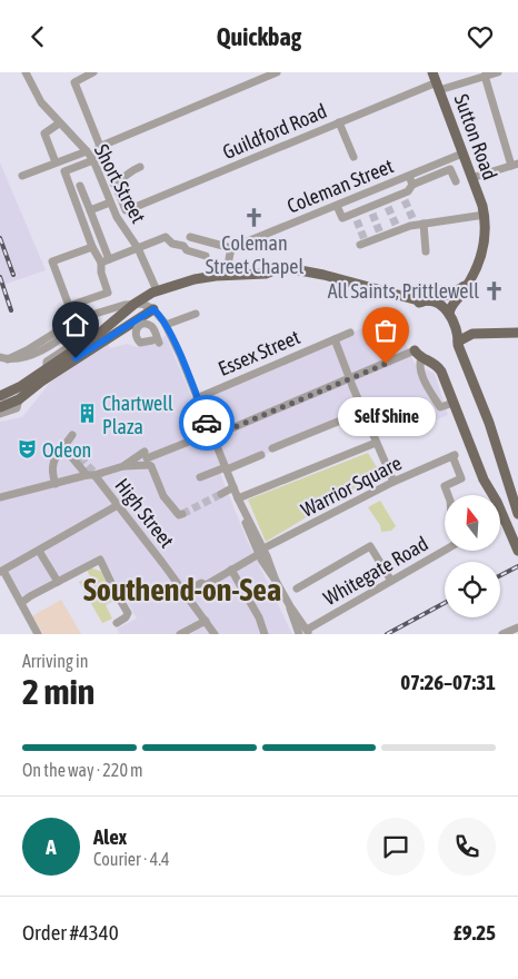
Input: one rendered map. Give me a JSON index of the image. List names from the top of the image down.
{
  "streets": {
    "main road": ["Sutton Road"],
    "street": [
      "Guildford Road",
      "Short Street",
      "Coleman Street",
      "Essex Street",
      "Warrior Square",
      "High Street",
      "Whitegate Road"
    ]
  },
  "crossings": [
    ["Guildford Road", "Sutton Road"],
    ["Sutton Road", "Coleman Street"],
    ["Warrior Square", "High Street"]
  ],
  "districts": ["Southend-on-Sea"],
  "places": {
    "church": ["Coleman Street Chapel", "All Saints, Prittlewell"],
    "other": ["Self Shine"],
    "building": ["Chartwell Plaza"],
    "theatre": ["Odeon"]
  },
  "north": "top",
  "page": {
    "header": "Quickbag",
    "bubble": "Self Shine",
    "heading": ["2 min", "Arriving in", "07:26–07:31"],
    "panel": [
      "Alex",
      "Courier · 4.4",
      "Order #4340",
      "£9.25"
    ],
    "bar": "On the way · 220 m",
    "round": "A"
  }
}
